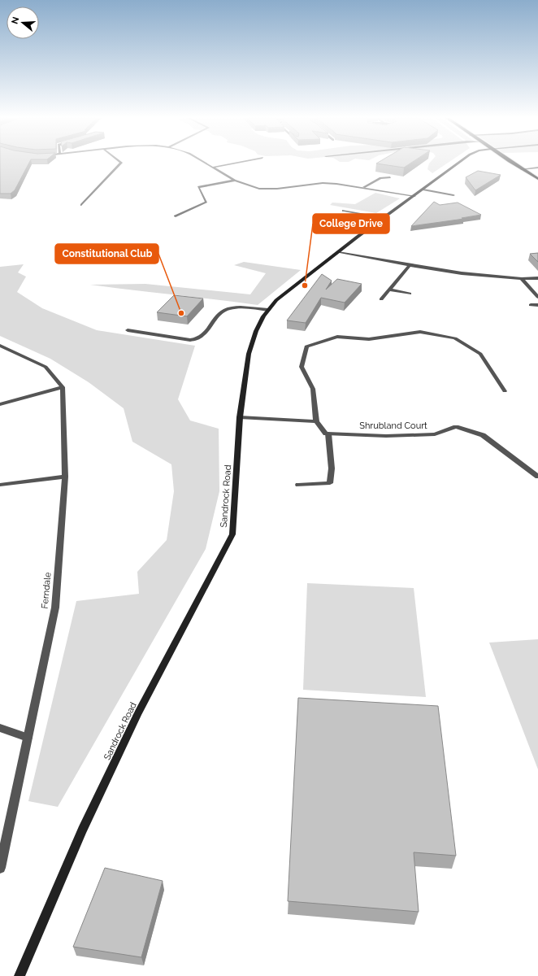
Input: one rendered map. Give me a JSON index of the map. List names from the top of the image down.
{
  "streets": {
    "street": ["Shrubland Court", "Sandrock Road", "Ferndale"]
  },
  "places": ["College Drive", "Constitutional Club"],
  "north": "left"
}
